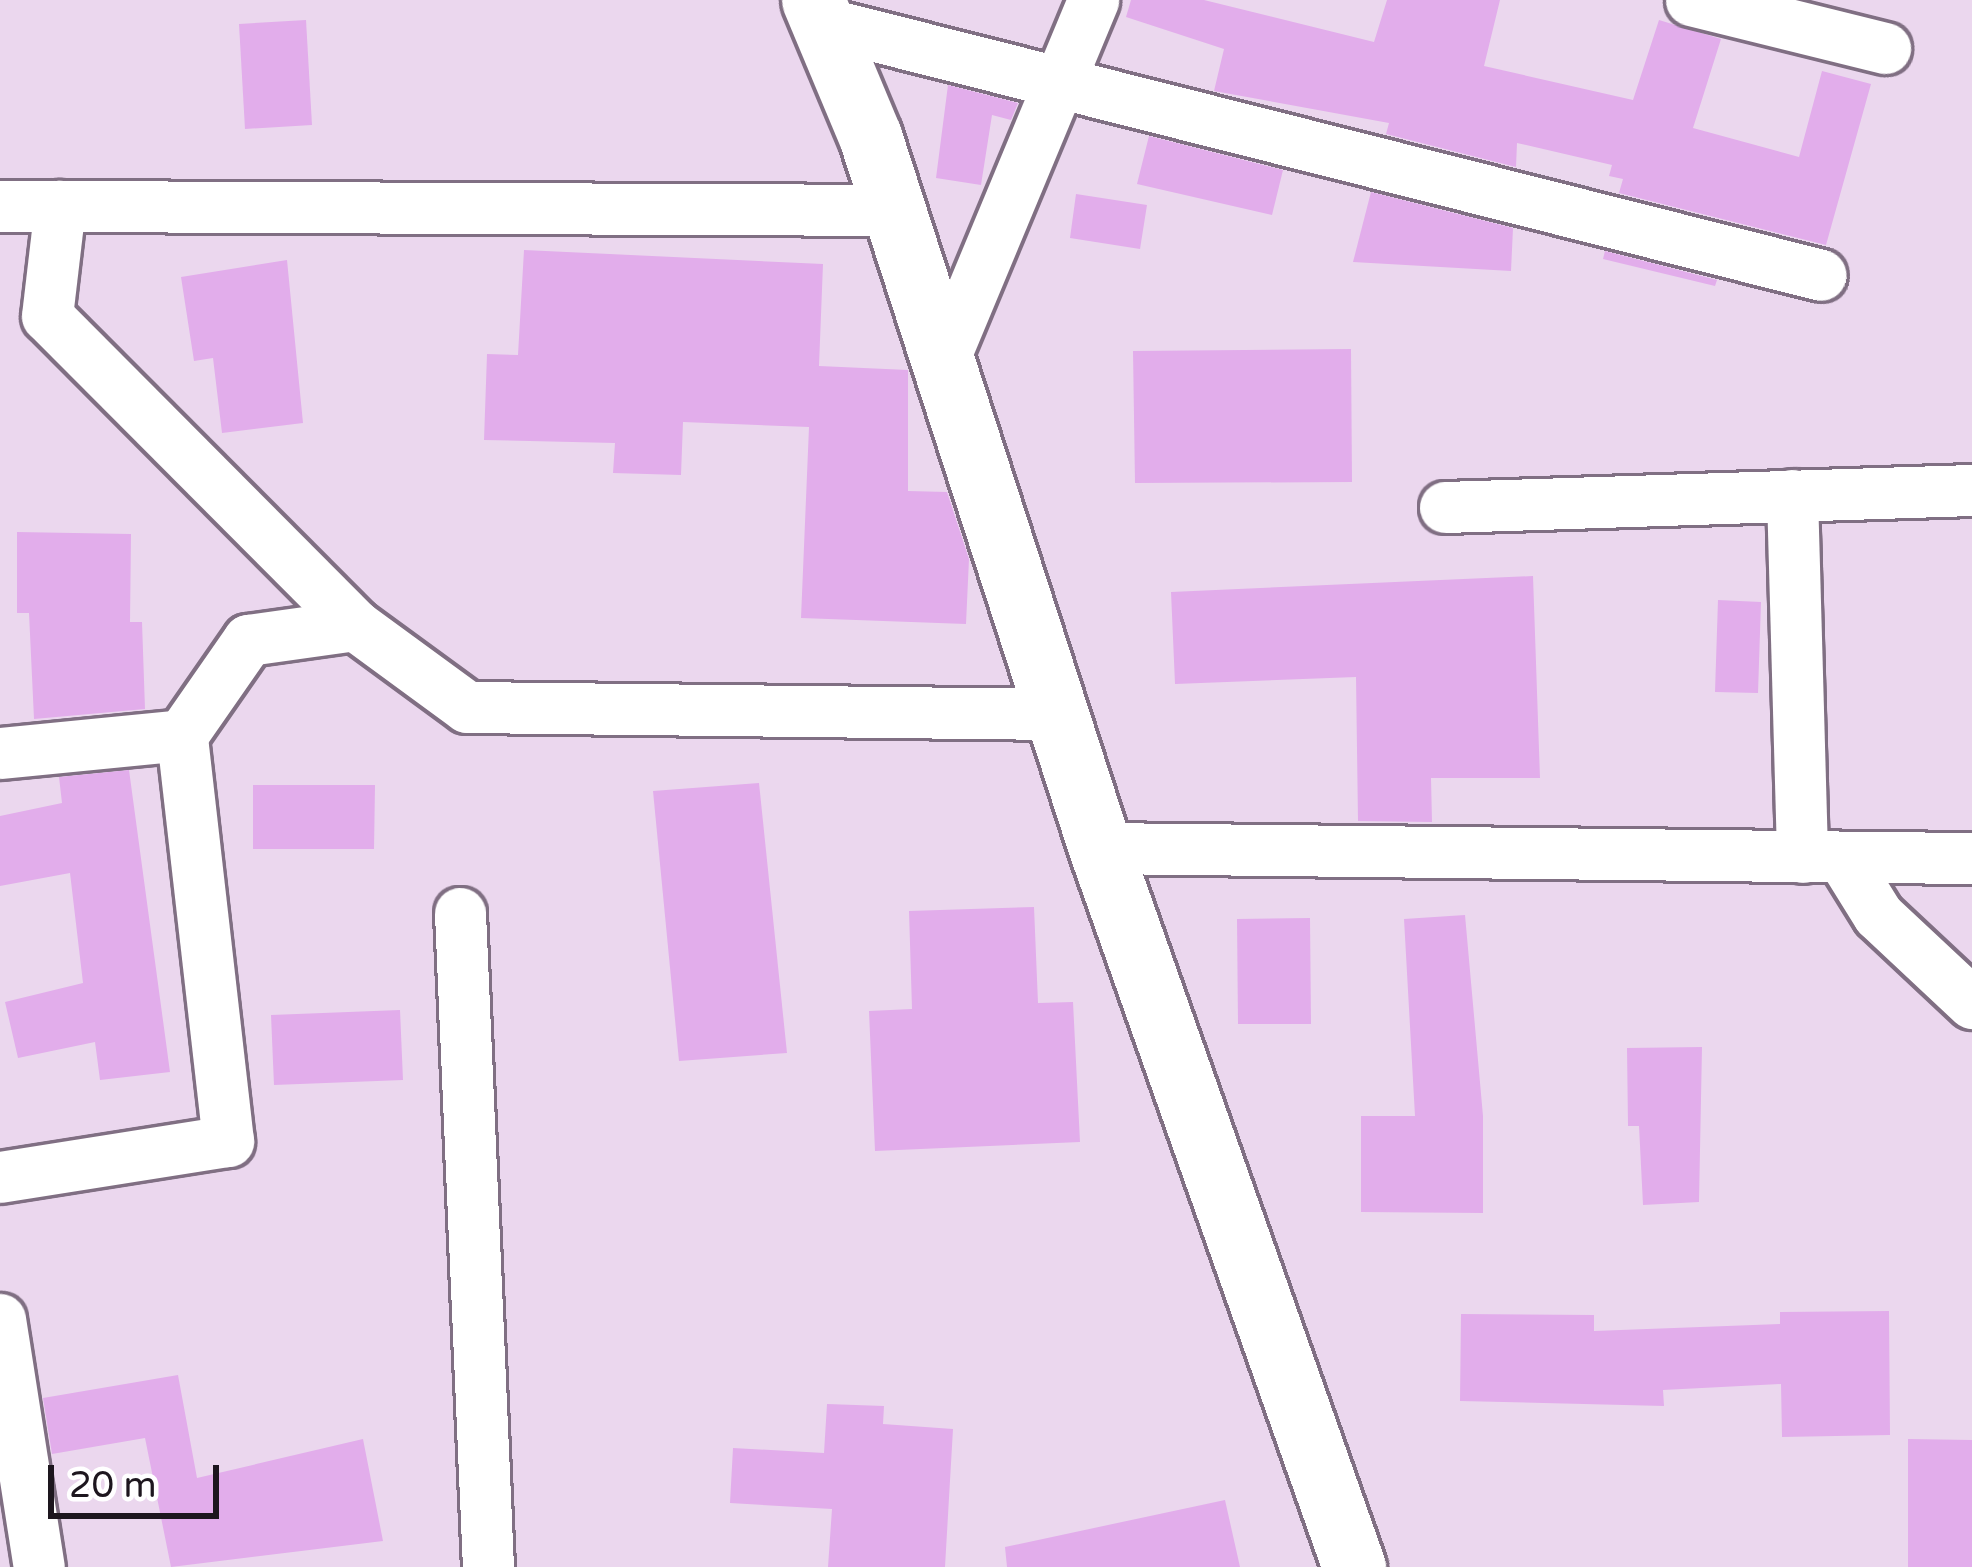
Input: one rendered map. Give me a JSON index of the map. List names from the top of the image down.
{
  "scale_bar": "20 m"
}
